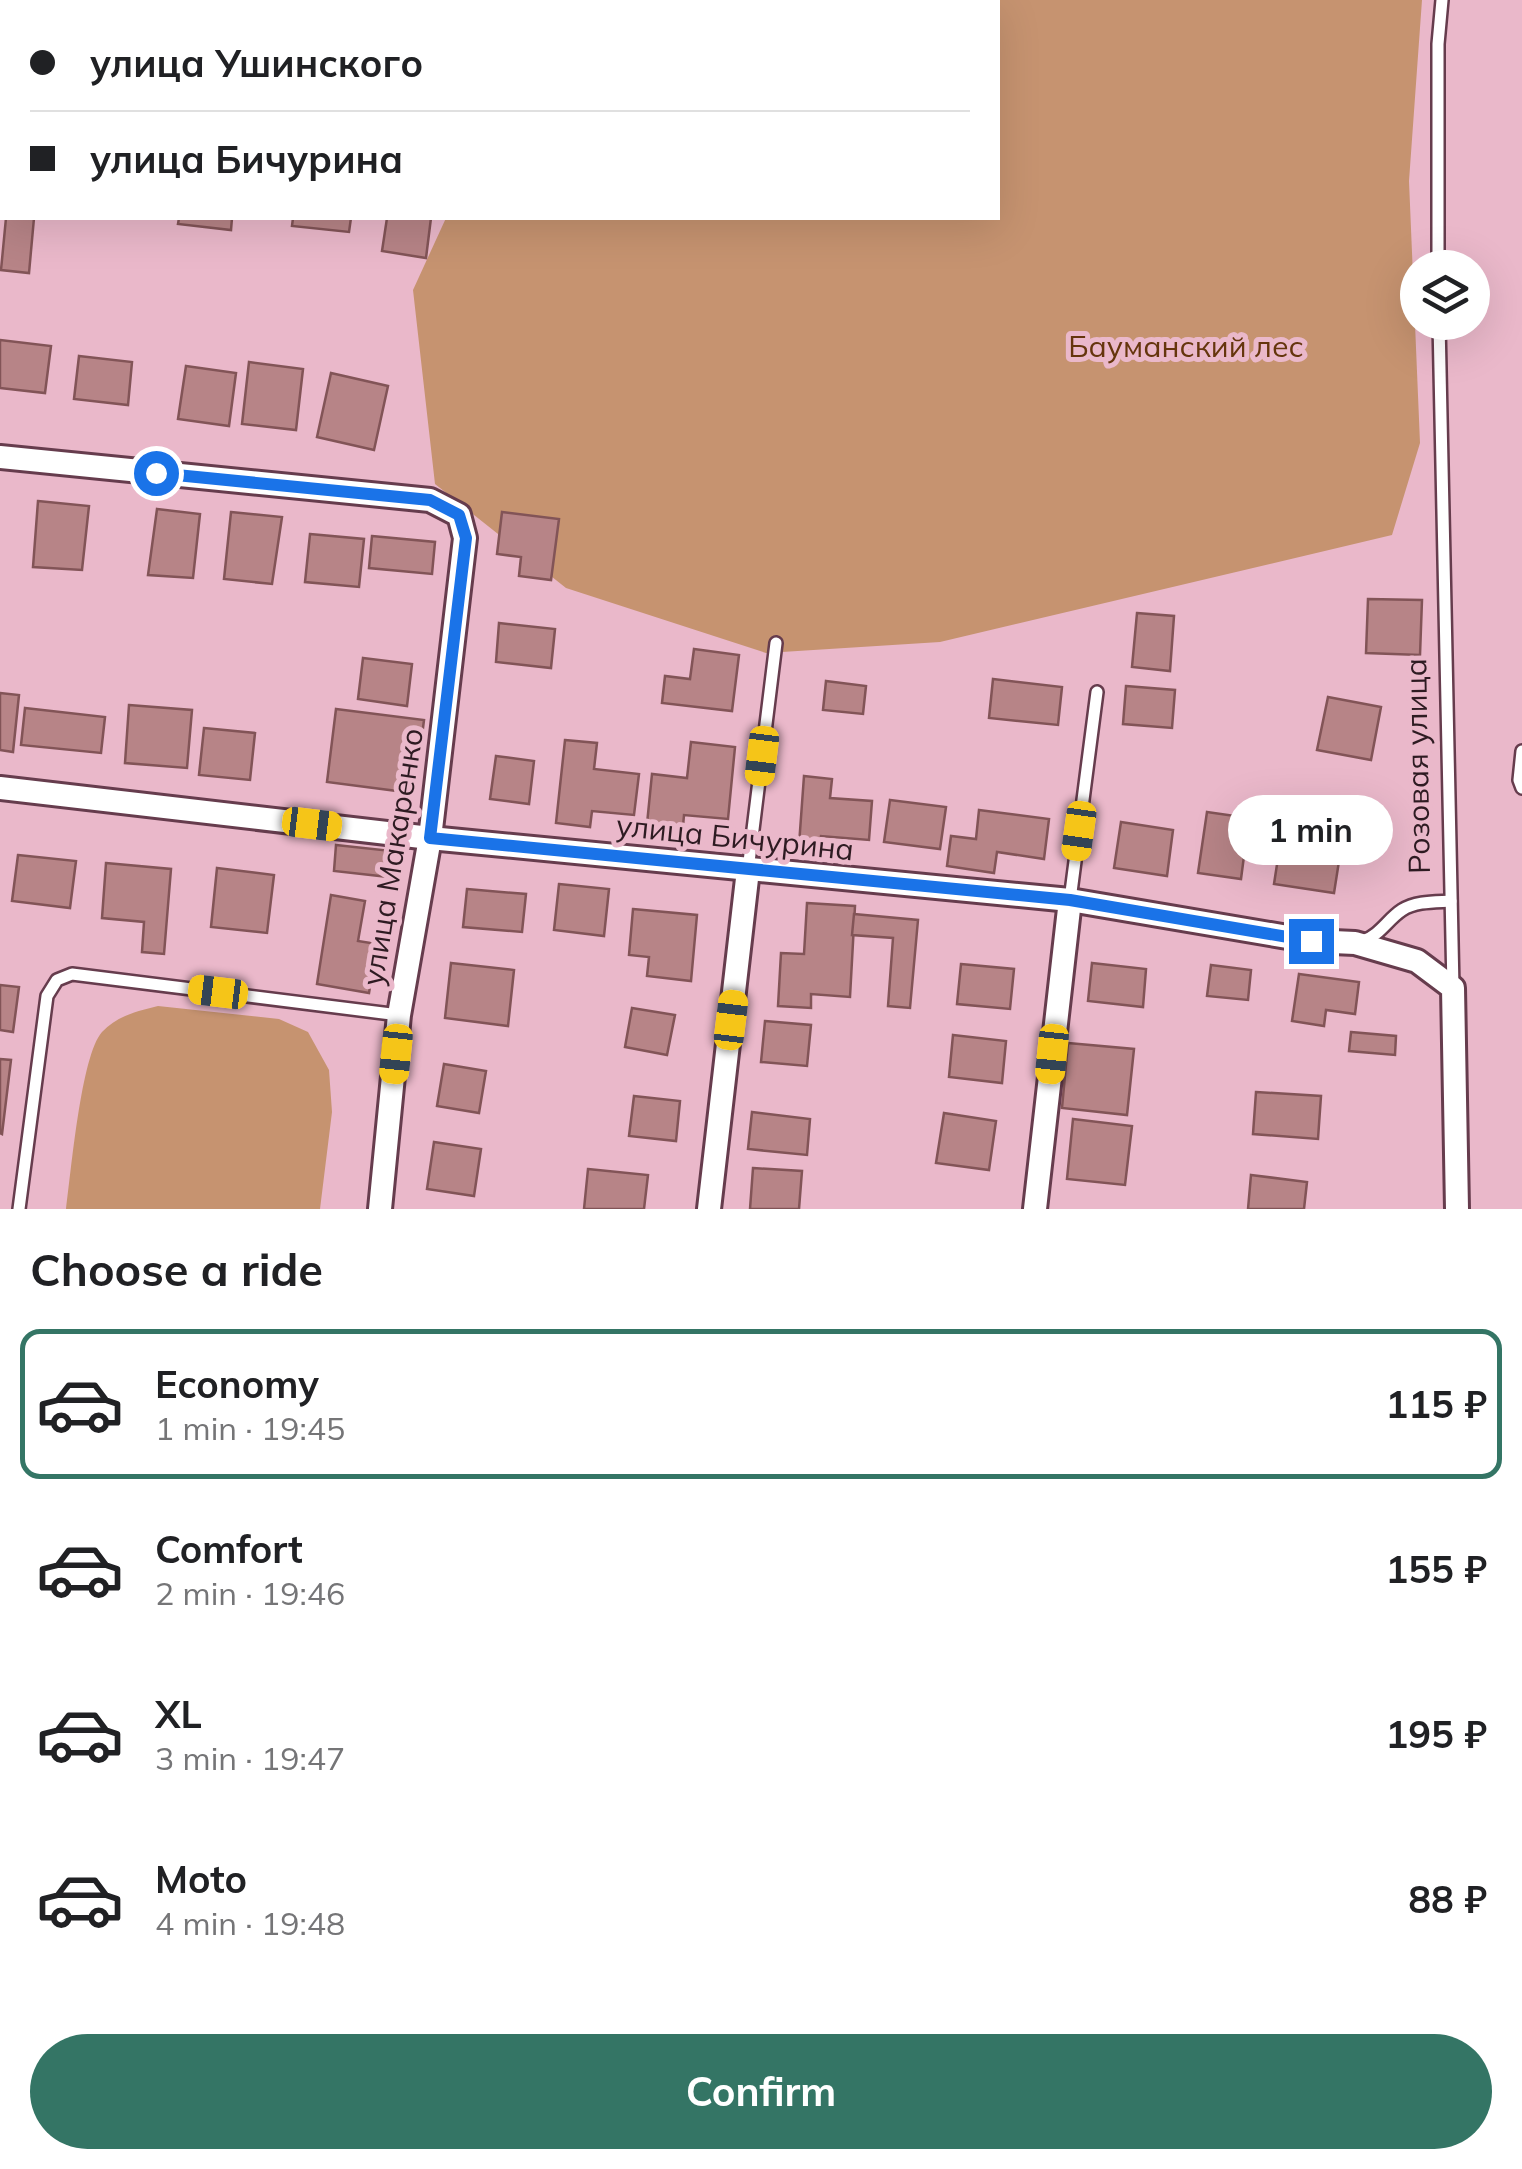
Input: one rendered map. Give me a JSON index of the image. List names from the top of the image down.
{
  "streets": {
    "street": ["Розовая улица", "улица Бичурина", "улица Макаренко"]
  },
  "crossings": [
    ["Розовая улица", "улица Бичурина"],
    ["улица Бичурина", "улица Макаренко"]
  ],
  "parks": ["Бауманский лес"],
  "page": {
    "banner": ["улица Ушинского", "улица Бичурина"],
    "bubble": "1 min",
    "heading": "Choose a ride",
    "list": [
      {
        "name": "Economy",
        "note": "1 min · 19:45",
        "value": "115 ₽"
      },
      {
        "name": "Comfort",
        "note": "2 min · 19:46",
        "value": "155 ₽"
      },
      {
        "name": "XL",
        "note": "3 min · 19:47",
        "value": "195 ₽"
      },
      {
        "name": "Moto",
        "note": "4 min · 19:48",
        "value": "88 ₽"
      }
    ],
    "buttons": "Confirm"
  }
}
